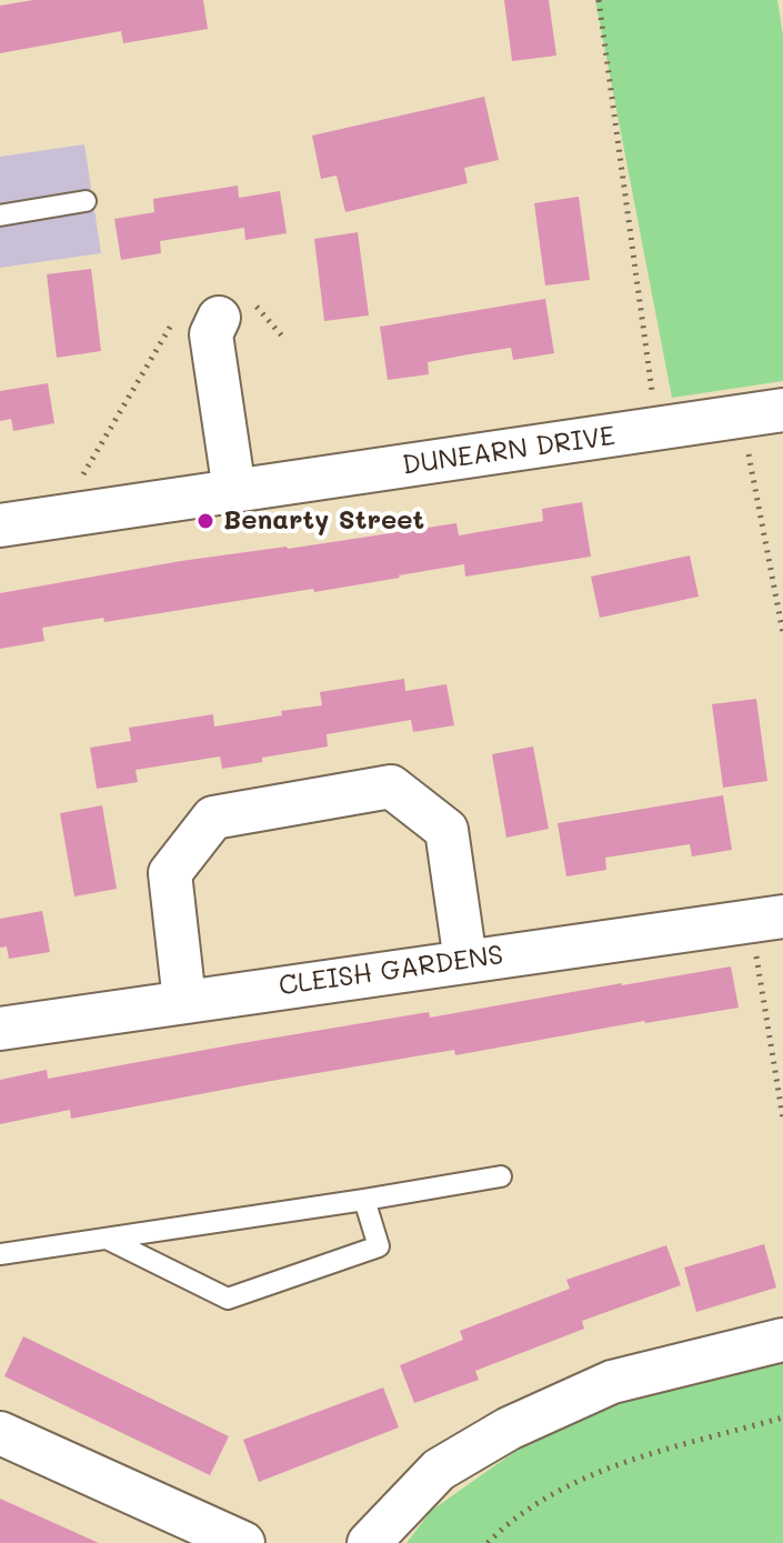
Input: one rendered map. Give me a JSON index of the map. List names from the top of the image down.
{
  "streets": {
    "street": ["DUNEARN DRIVE", "CLEISH GARDENS"]
  },
  "places": ["Benarty Street"]
}
